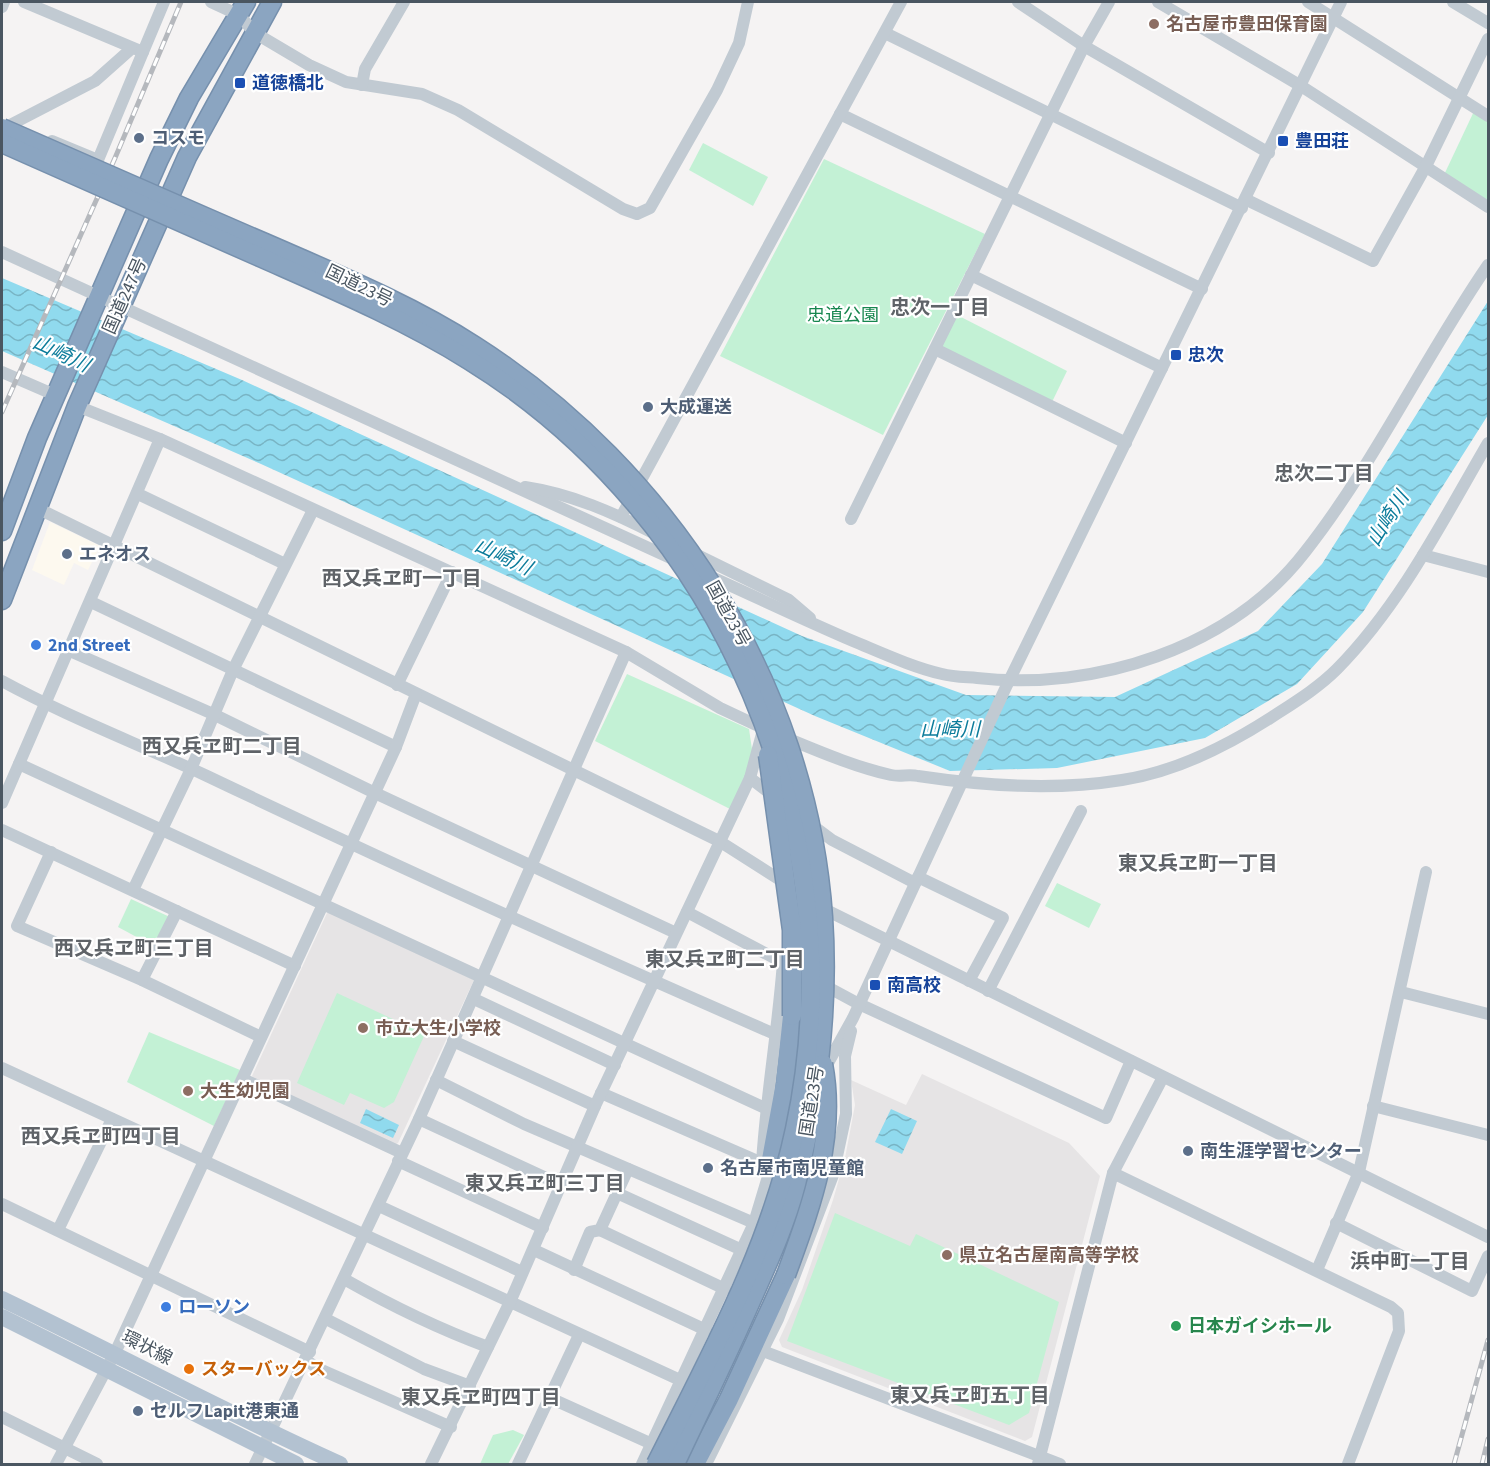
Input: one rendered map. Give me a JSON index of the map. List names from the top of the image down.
{
  "streets": {
    "highway": ["国道23号", "国道247号"],
    "main road": ["環状線"]
  },
  "districts": [
    "忠次一丁目",
    "忠次二丁目",
    "西又兵ヱ町一丁目",
    "西又兵ヱ町二丁目",
    "東又兵ヱ町一丁目",
    "西又兵ヱ町三丁目",
    "東又兵ヱ町二丁目",
    "西又兵ヱ町四丁目",
    "東又兵ヱ町三丁目",
    "浜中町一丁目",
    "東又兵ヱ町五丁目",
    "東又兵ヱ町四丁目"
  ],
  "water": ["山崎川"],
  "parks": ["忠道公園"],
  "places": {
    "other": [
      "名古屋市豊田保育園",
      "コスモ",
      "大成運送",
      "エネオス",
      "2nd Street",
      "市立大生小学校",
      "大生幼児園",
      "南生涯学習センター",
      "名古屋市南児童館",
      "県立名古屋南高等学校",
      "ローソン",
      "日本ガイシホール",
      "スターバックス",
      "セルフLapit港東通"
    ],
    "transit": [
      "道徳橋北",
      "豊田荘",
      "忠次",
      "南高校"
    ]
  }
}
